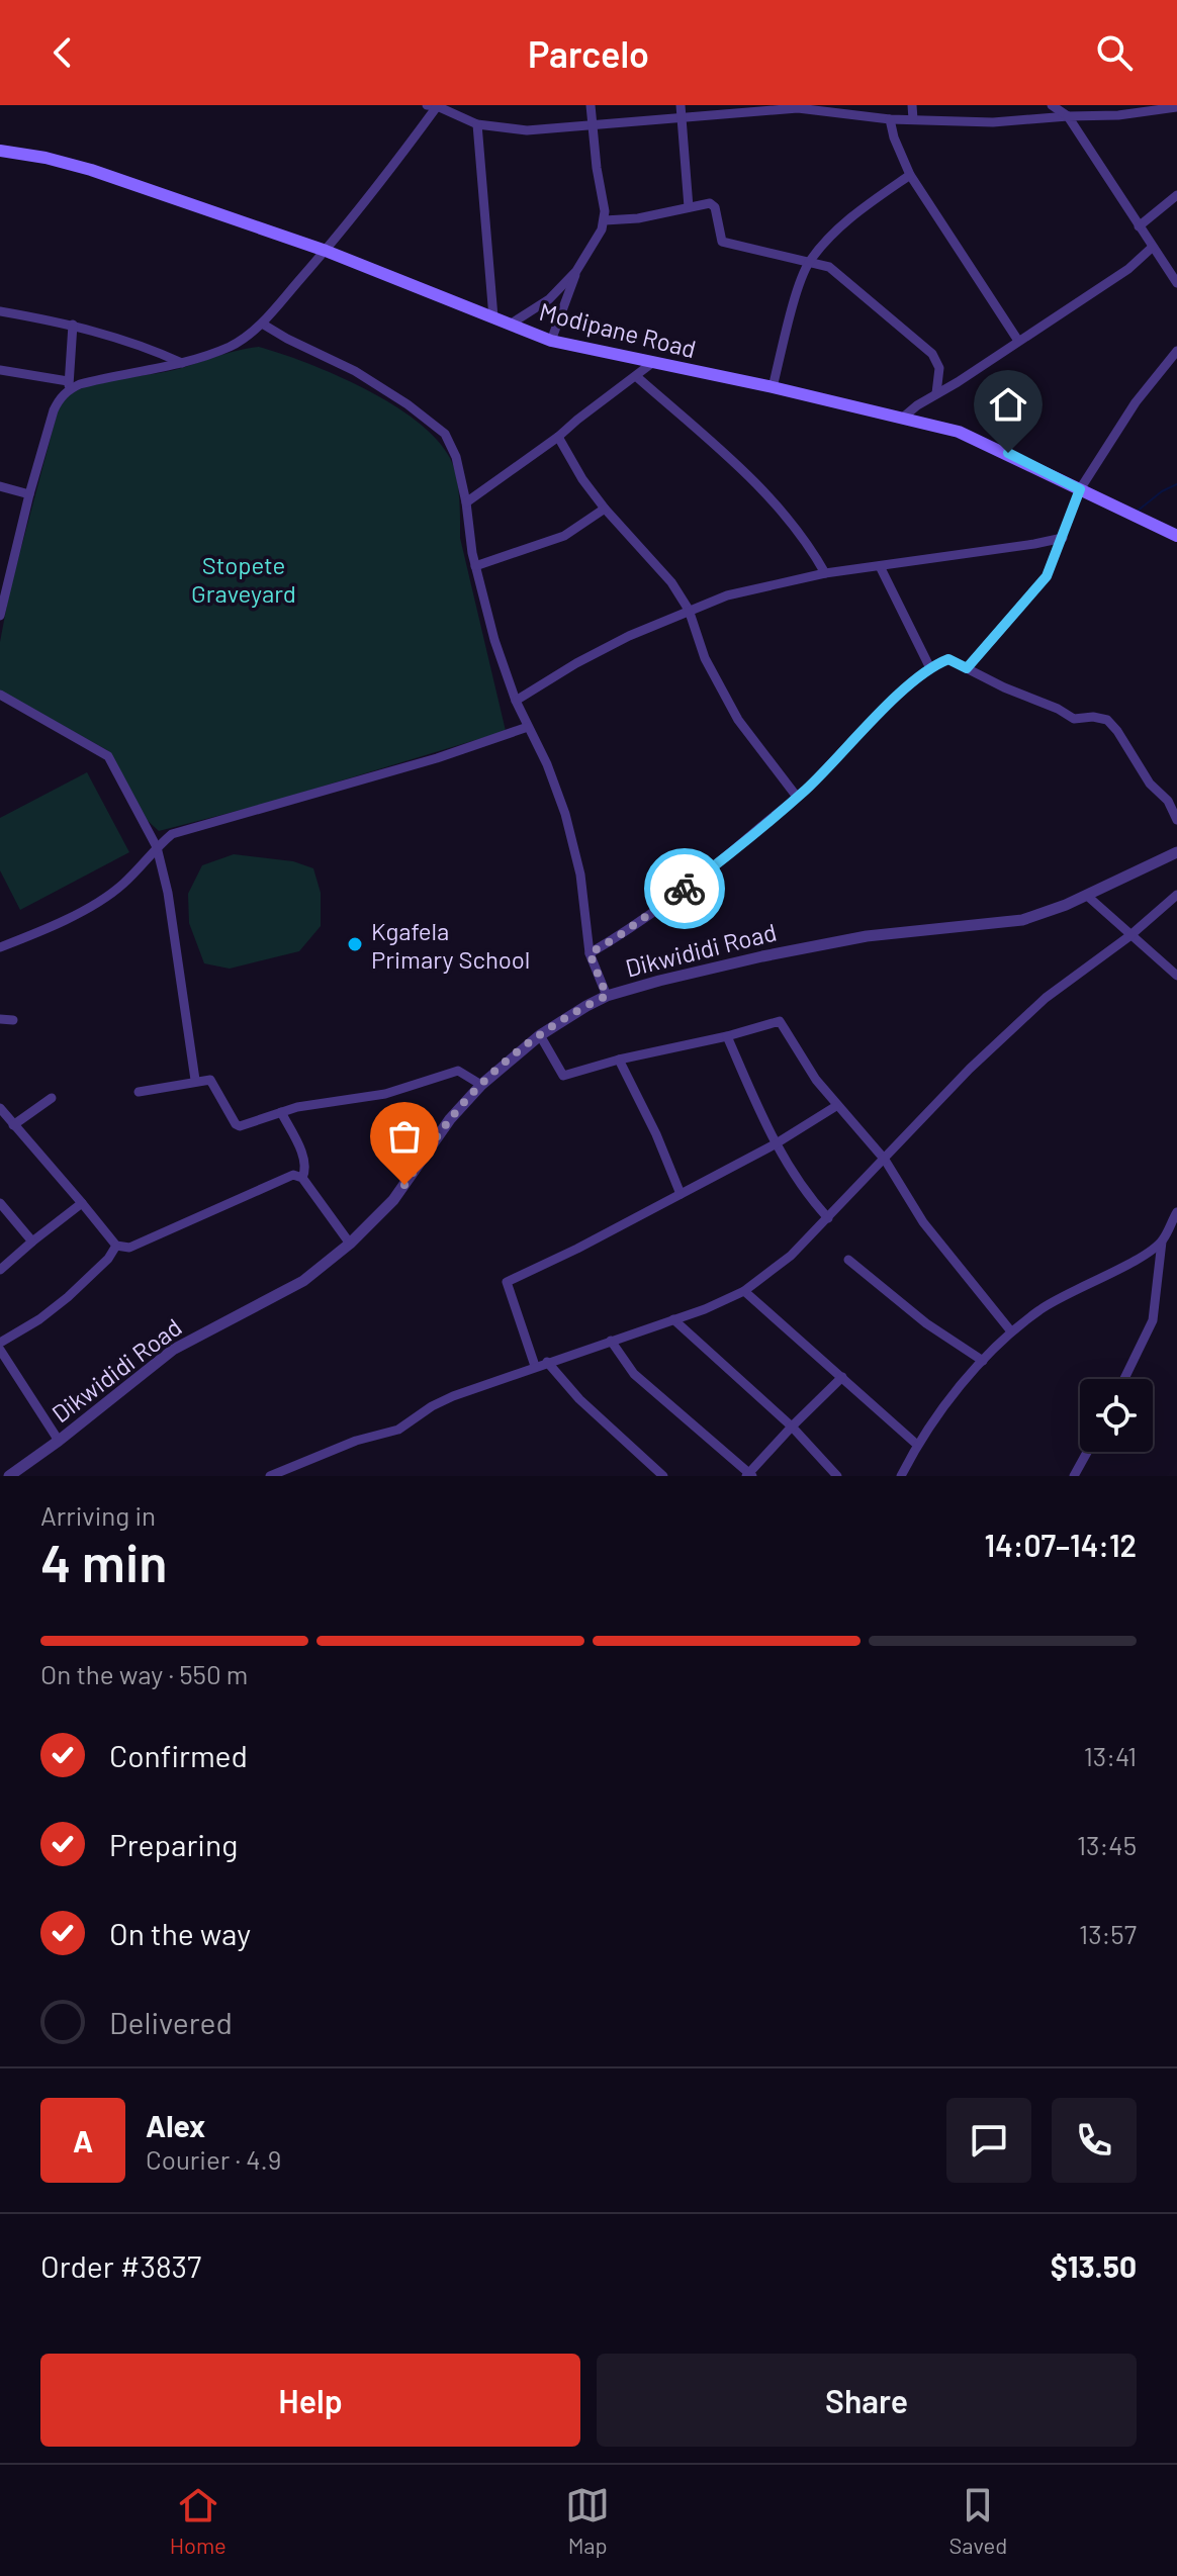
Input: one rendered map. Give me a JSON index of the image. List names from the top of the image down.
{
  "streets": {
    "main road": ["Modipane Road"],
    "street": ["Dikwididi Road"]
  },
  "parks": ["Stopete Graveyard"],
  "places": ["Kgafela Primary School"],
  "page": {
    "header": "Parcelo",
    "heading": ["4 min", "Arriving in", "14:07–14:12"],
    "panel": [
      "Alex",
      "Courier · 4.9",
      "Order #3837",
      "$13.50"
    ],
    "bar": "On the way · 550 m",
    "list": [
      ["Confirmed", "13:41"],
      ["Preparing", "13:45"],
      ["On the way", "13:57"],
      "Delivered"
    ],
    "round": "A",
    "buttons": ["Help", "Share"],
    "tabs": ["Home", "Map", "Saved"]
  }
}
